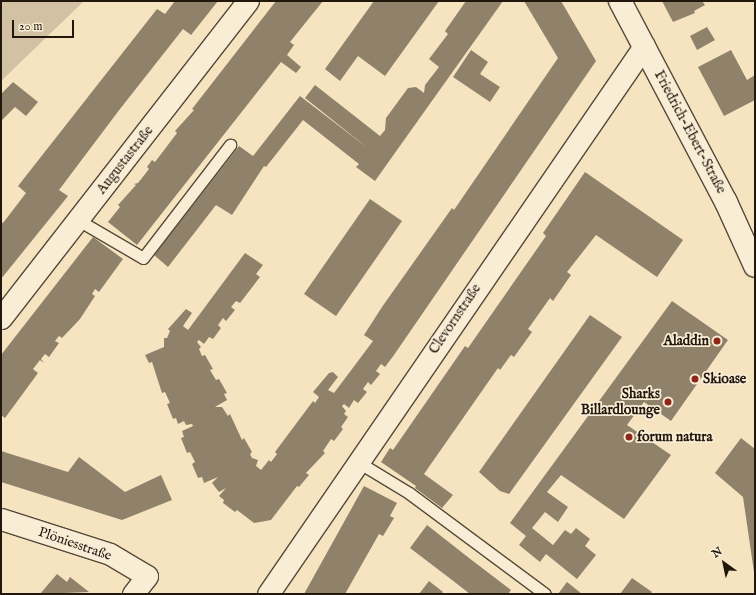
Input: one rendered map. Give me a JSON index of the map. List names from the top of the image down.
{
  "streets": {
    "street": [
      "Friedrich-Ebert-Straße",
      "Augustastraße",
      "Clevornstraße",
      "Plöniesstraße"
    ]
  },
  "crossings": [
    ["Friedrich-Ebert-Straße", "Clevornstraße"]
  ],
  "places": [
    "Aladdin",
    "Skioase",
    "Sharks Billardlounge",
    "forum natura"
  ],
  "scale_bar": "20 m",
  "north": "top left"
}
